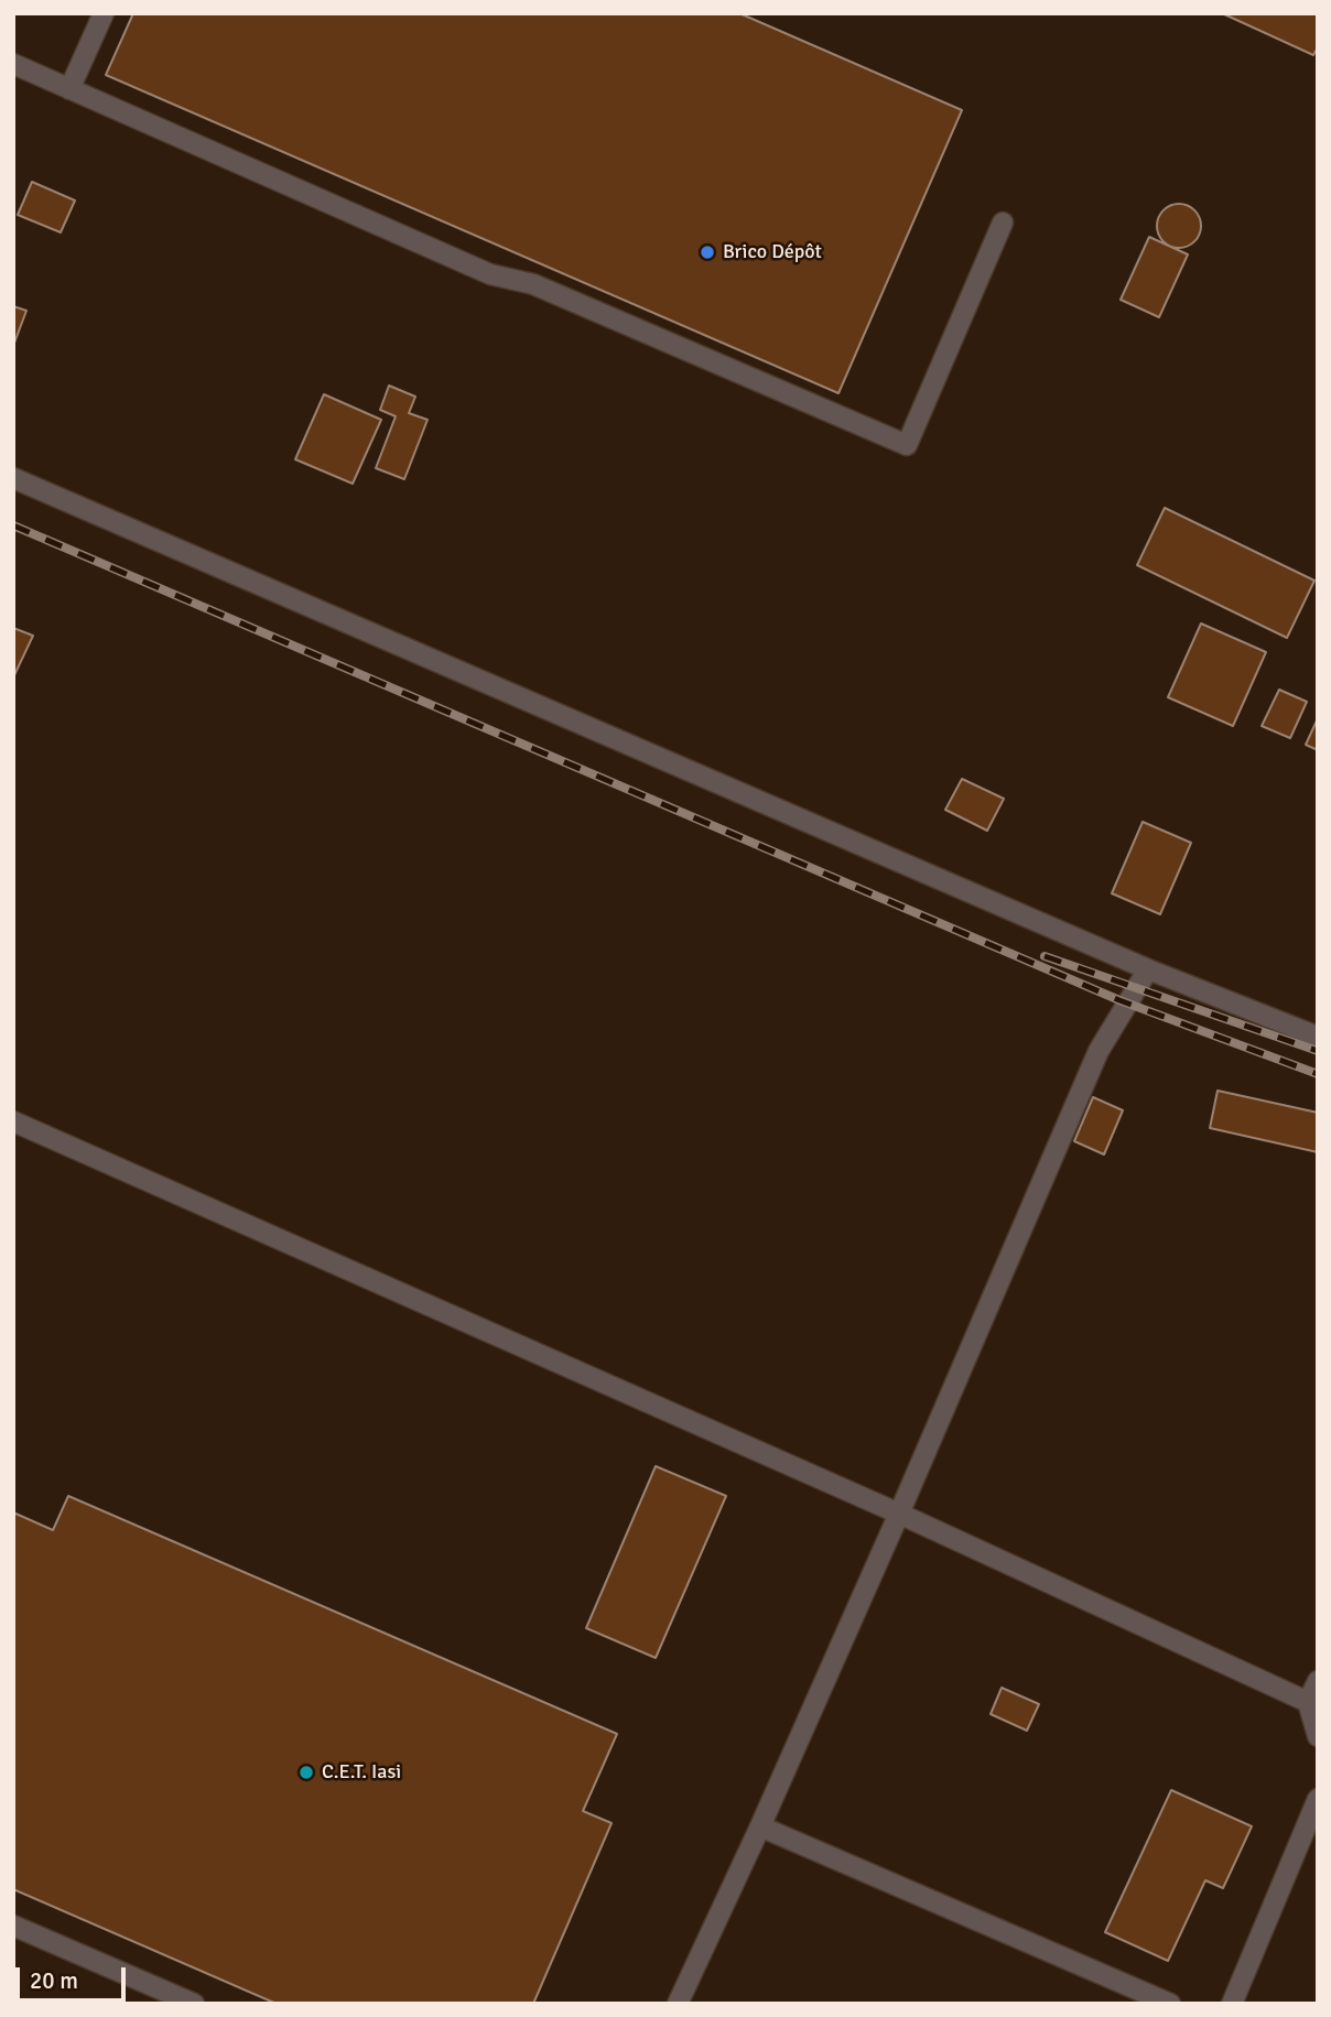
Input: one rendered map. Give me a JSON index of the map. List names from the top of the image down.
{
  "places": ["Brico Dépôt", "C.E.T. Iasi"],
  "scale_bar": "20 m"
}
